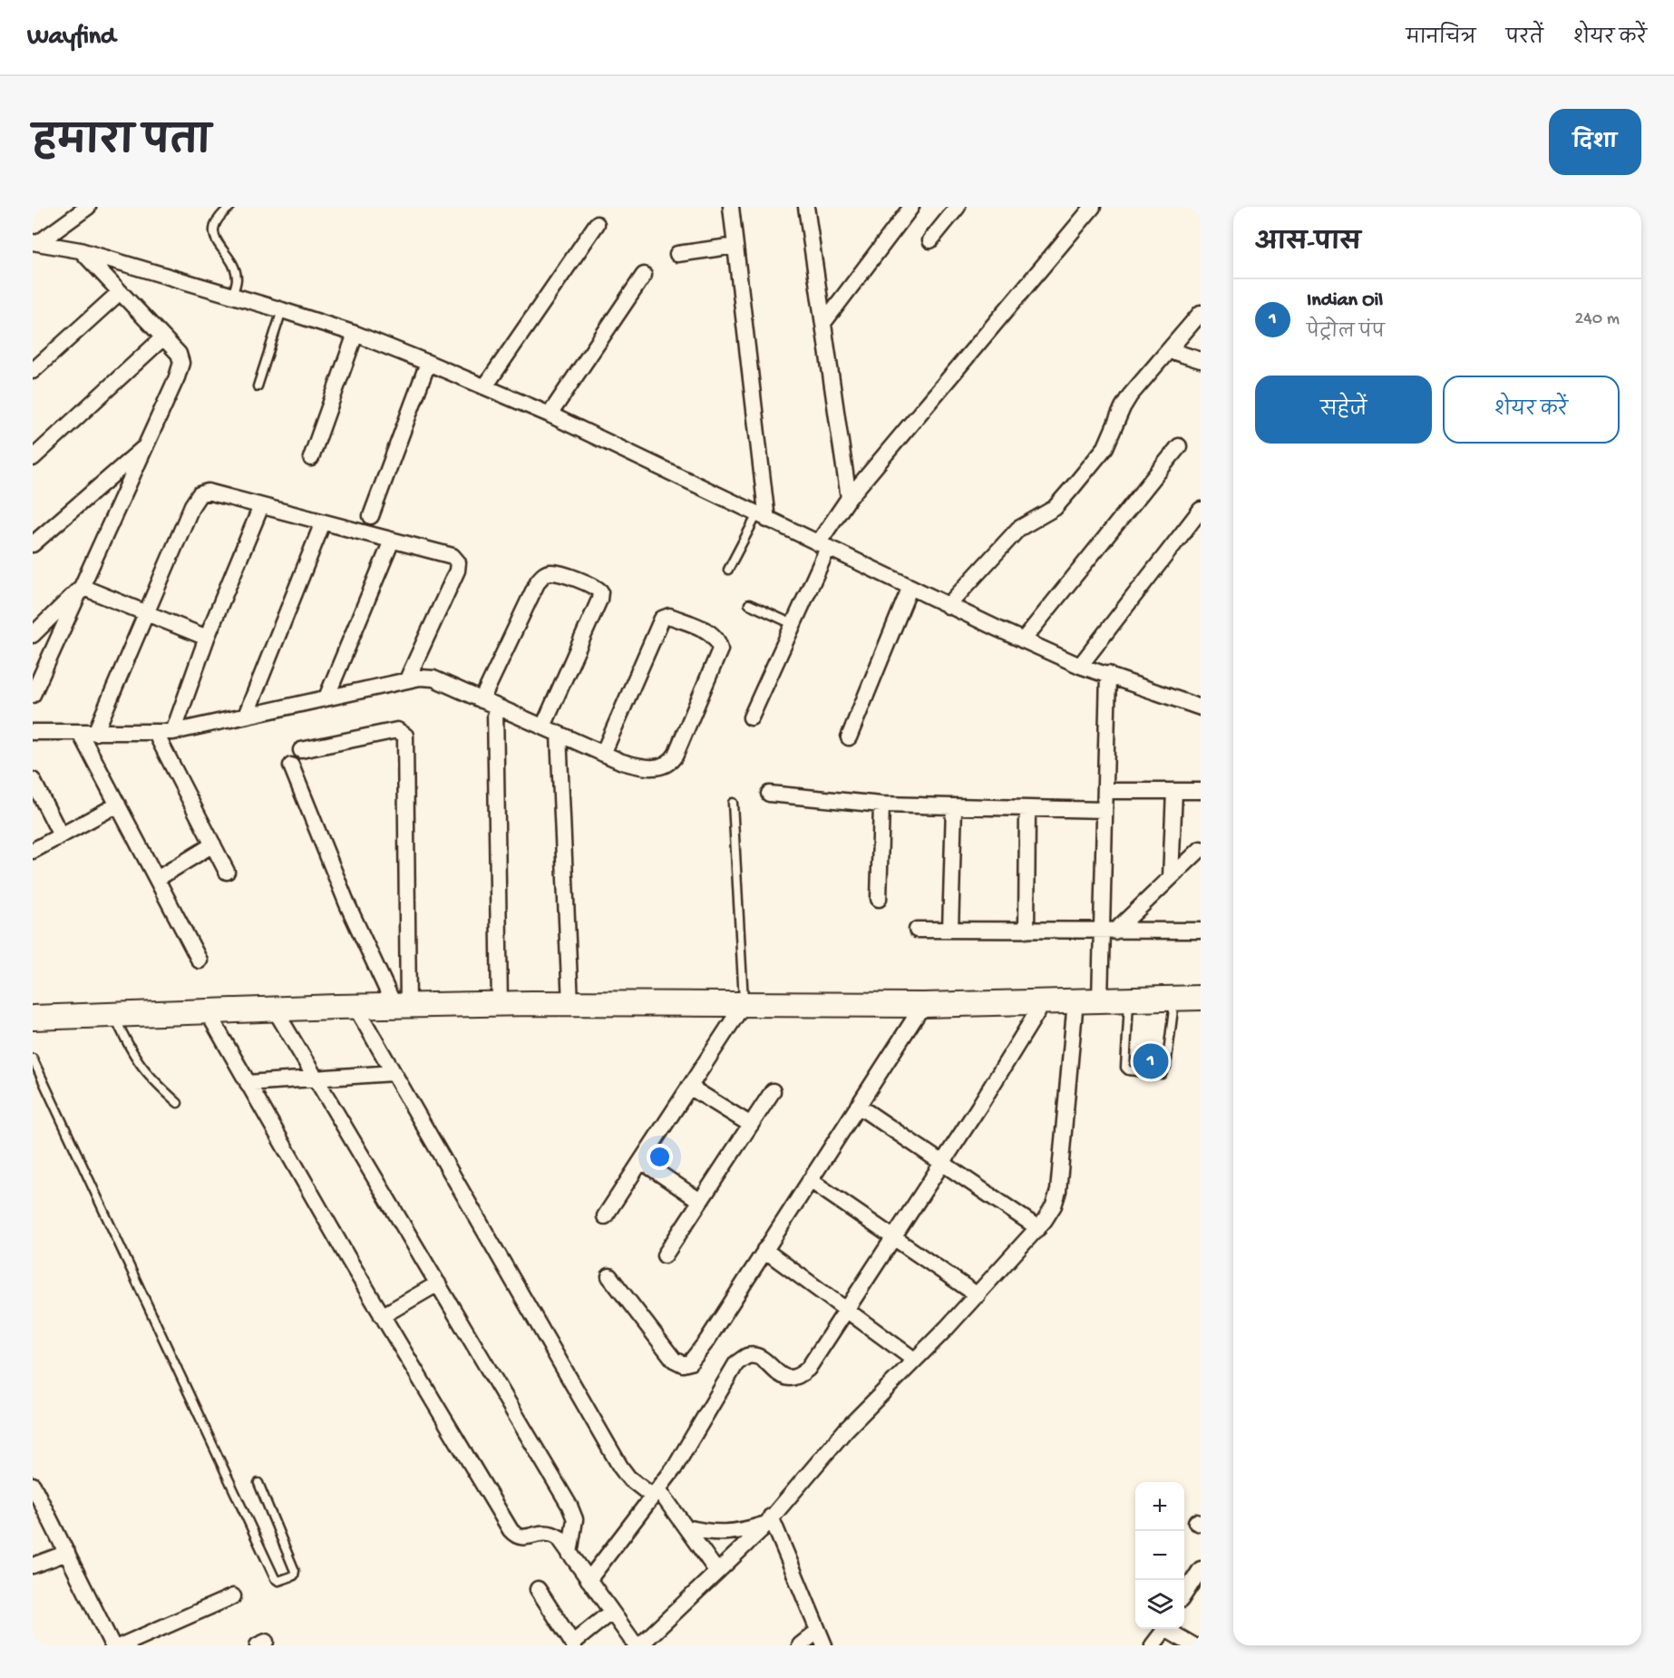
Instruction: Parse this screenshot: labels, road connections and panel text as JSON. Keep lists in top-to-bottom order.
{
  "page": {
    "header": "Wayfind",
    "nav": ["मानचित्र", "परतें", "शेयर करें"],
    "title": "हमारा पता",
    "buttons": [
      "दिशा",
      ["सहेजें", "शेयर करें"]
    ],
    "heading": "आस-पास",
    "list": [
      {
        "mark": "1",
        "name": "Indian Oil",
        "note": "पेट्रोल पंप",
        "value": "240 m"
      }
    ],
    "pins": "1",
    "map_buttons": ["+", "−"]
  }
}
